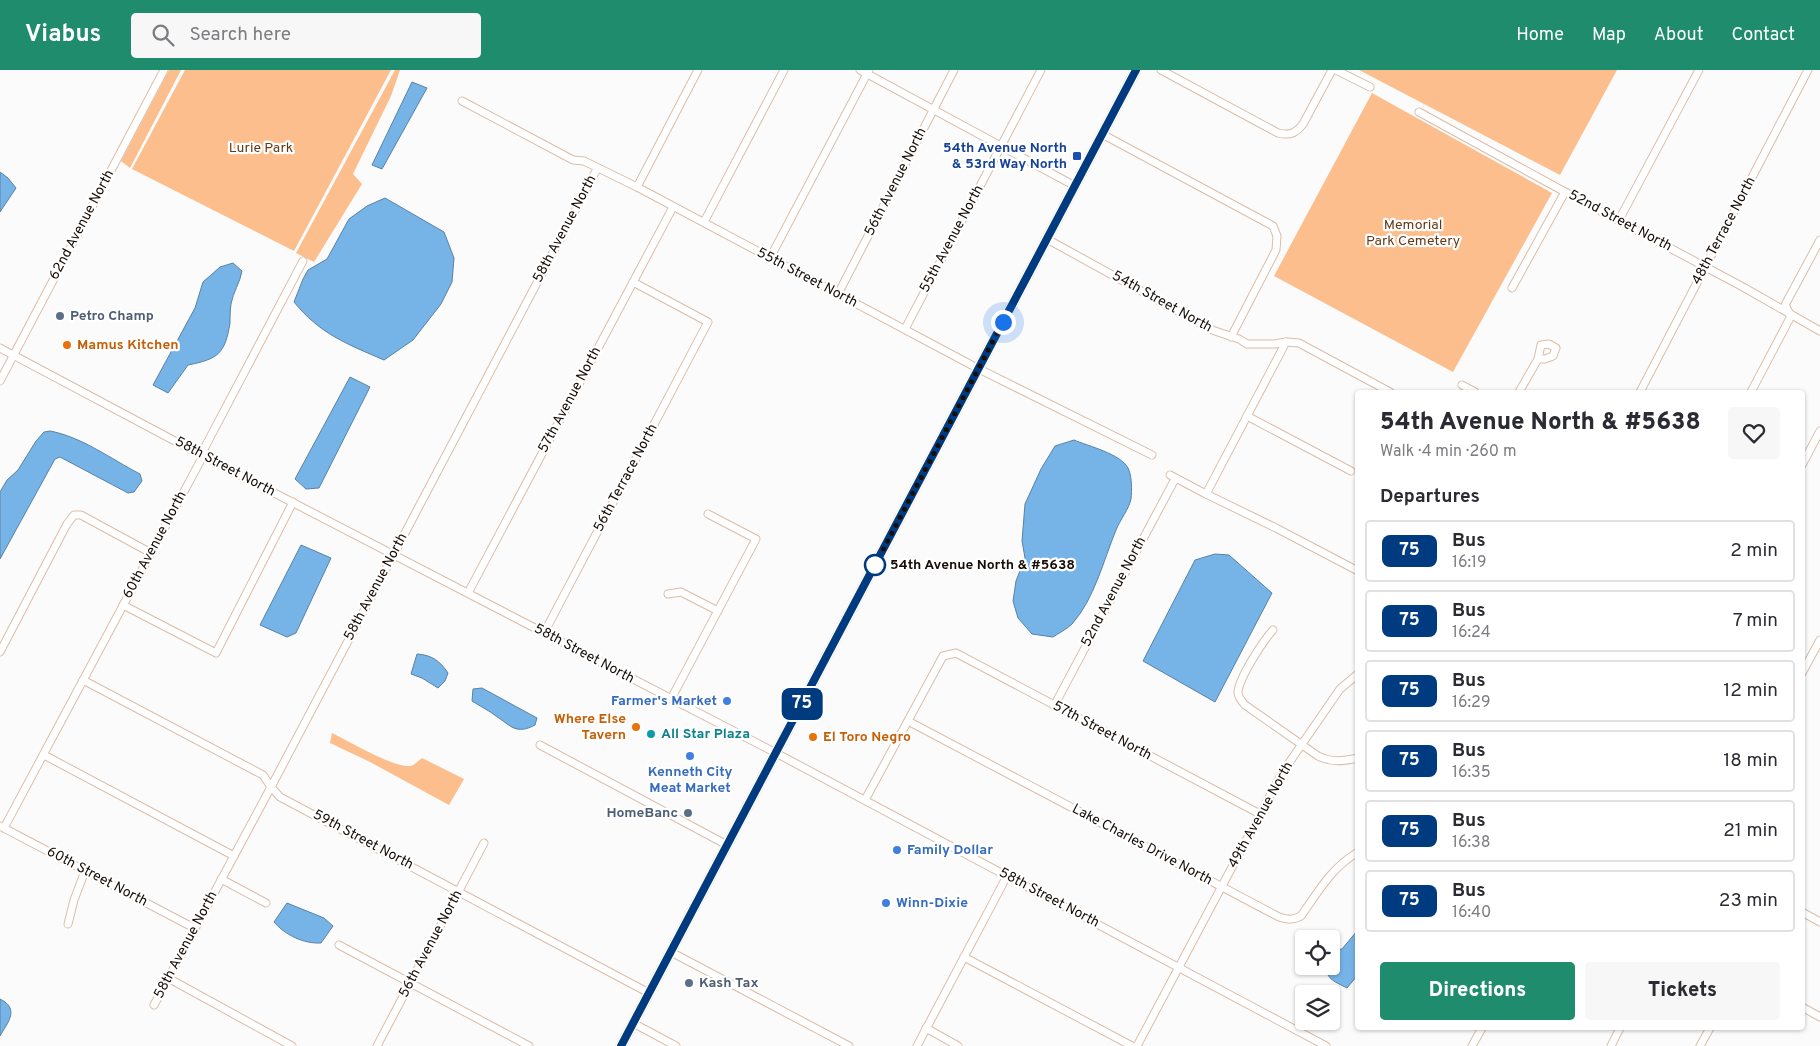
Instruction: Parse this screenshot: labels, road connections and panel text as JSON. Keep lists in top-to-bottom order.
{
  "streets": {
    "street": [
      "56th Avenue North",
      "52nd Street North",
      "62nd Avenue North",
      "58th Avenue North",
      "48th Terrace North",
      "55th Avenue North",
      "55th Street North",
      "54th Street North",
      "57th Avenue North",
      "58th Street North",
      "56th Terrace North",
      "60th Avenue North",
      "52nd Avenue North",
      "57th Street North",
      "49th Avenue North",
      "59th Street North",
      "Lake Charles Drive North",
      "60th Street North"
    ]
  },
  "crossings": [
    ["56th Avenue North", "55th Street North"],
    ["56th Avenue North", "59th Street North"],
    ["52nd Street North", "48th Terrace North"],
    ["62nd Avenue North", "58th Street North"],
    ["58th Avenue North", "55th Street North"],
    ["58th Avenue North", "58th Street North"],
    ["58th Avenue North", "59th Street North"],
    ["58th Avenue North", "60th Street North"],
    ["55th Avenue North", "55th Street North"],
    ["55th Street North", "57th Avenue North"],
    ["57th Avenue North", "58th Street North"],
    ["57th Avenue North", "56th Terrace North"],
    ["58th Street North", "56th Terrace North"],
    ["58th Street North", "60th Avenue North"],
    ["58th Street North", "49th Avenue North"],
    ["60th Avenue North", "59th Street North"],
    ["60th Avenue North", "60th Street North"],
    ["52nd Avenue North", "57th Street North"],
    ["57th Street North", "49th Avenue North"],
    ["57th Street North", "Lake Charles Drive North"],
    ["49th Avenue North", "Lake Charles Drive North"]
  ],
  "parks": ["Lurie Park", "Memorial Park Cemetery"],
  "places": {
    "transit": ["54th Avenue North & 53rd Way North"],
    "other": [
      "Petro Champ",
      "Mamus Kitchen",
      "54th Avenue North & #5638",
      "Farmer's Market",
      "Where Else Tavern",
      "All Star Plaza",
      "El Toro Negro",
      "Kenneth City Meat Market",
      "HomeBanc",
      "Family Dollar",
      "Winn-Dixie",
      "Kash Tax"
    ]
  },
  "lines": ["bus line 75"],
  "page": {
    "header": "Viabus",
    "search": "Search here",
    "nav": [
      "Home",
      "Map",
      "About",
      "Contact"
    ],
    "on_map": "75",
    "heading": [
      ["54th Avenue North & #5638", "Walk · 4 min · 260 m"],
      "Departures"
    ],
    "list": [
      {
        "mark": "75",
        "name": "Bus",
        "note": "16:19",
        "value": "2 min"
      },
      {
        "mark": "75",
        "name": "Bus",
        "note": "16:24",
        "value": "7 min"
      },
      {
        "mark": "75",
        "name": "Bus",
        "note": "16:29",
        "value": "12 min"
      },
      {
        "mark": "75",
        "name": "Bus",
        "note": "16:35",
        "value": "18 min"
      },
      {
        "mark": "75",
        "name": "Bus",
        "note": "16:38",
        "value": "21 min"
      },
      {
        "mark": "75",
        "name": "Bus",
        "note": "16:40",
        "value": "23 min"
      }
    ],
    "buttons": ["Directions", "Tickets"]
  }
}
